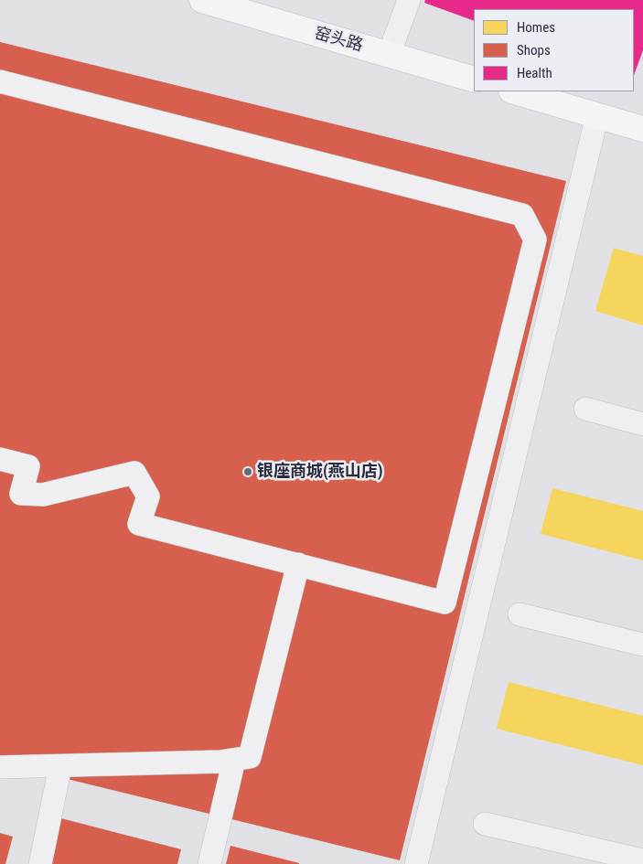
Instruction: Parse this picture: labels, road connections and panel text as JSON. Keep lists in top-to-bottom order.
{
  "streets": {
    "main road": ["窑头路"]
  },
  "places": ["银座商城(燕山店)"],
  "legend": ["Homes", "Shops", "Health"]
}
